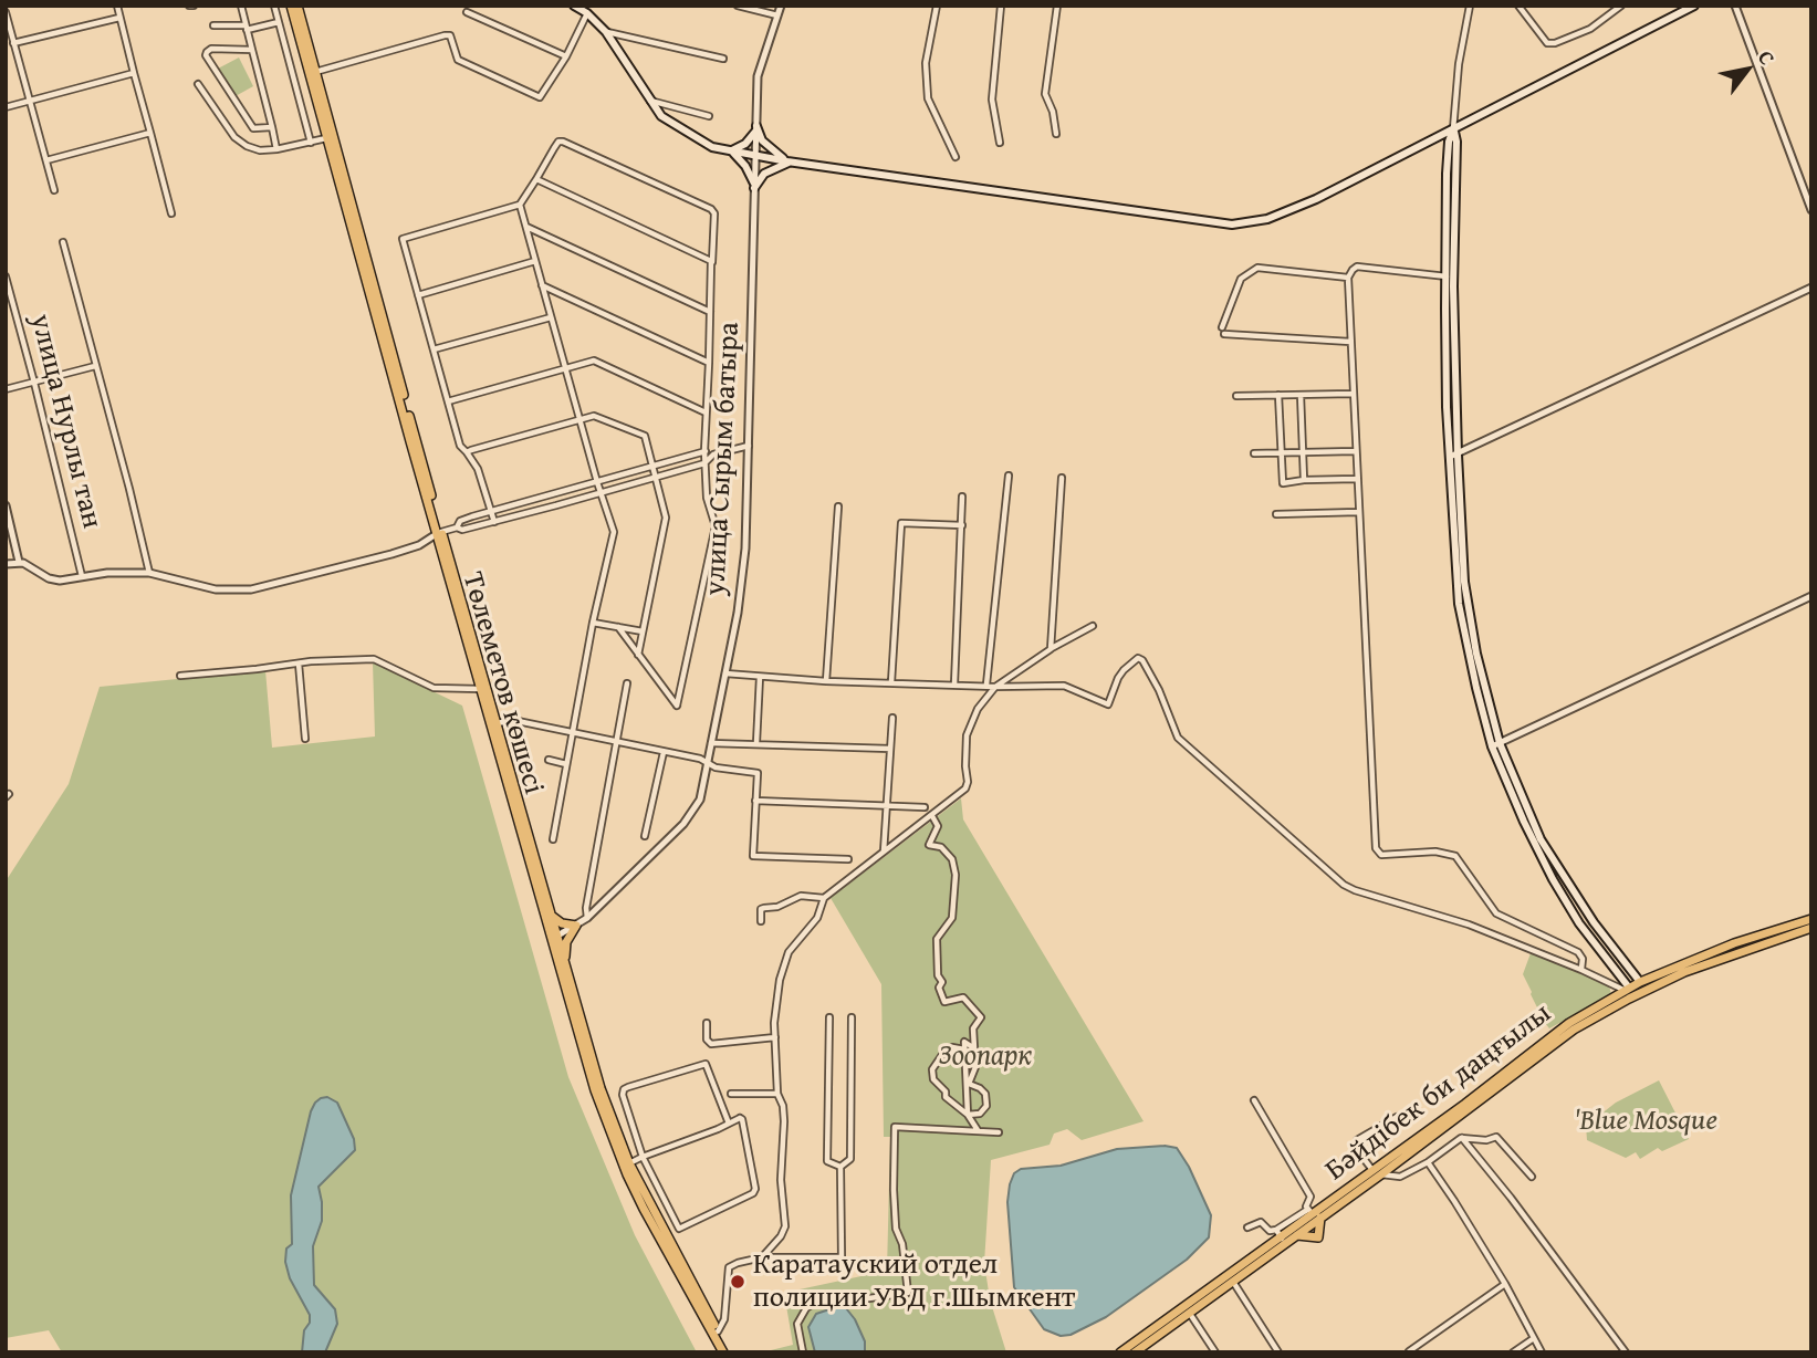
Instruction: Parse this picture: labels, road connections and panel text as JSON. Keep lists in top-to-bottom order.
{
  "streets": {
    "main road": ["Төлеметов көшесі", "Бәйдібек би даңғылы"],
    "street": ["улица Нурлы тан", "улица Сырым батыра"]
  },
  "crossings": [
    ["улица Сырым батыра", "Төлеметов көшесі"]
  ],
  "parks": ["Зоопарк", "'Blue Mosque"],
  "places": ["Каратауский отдел полиции УВД г.Шымкент"],
  "north": "top right"
}
